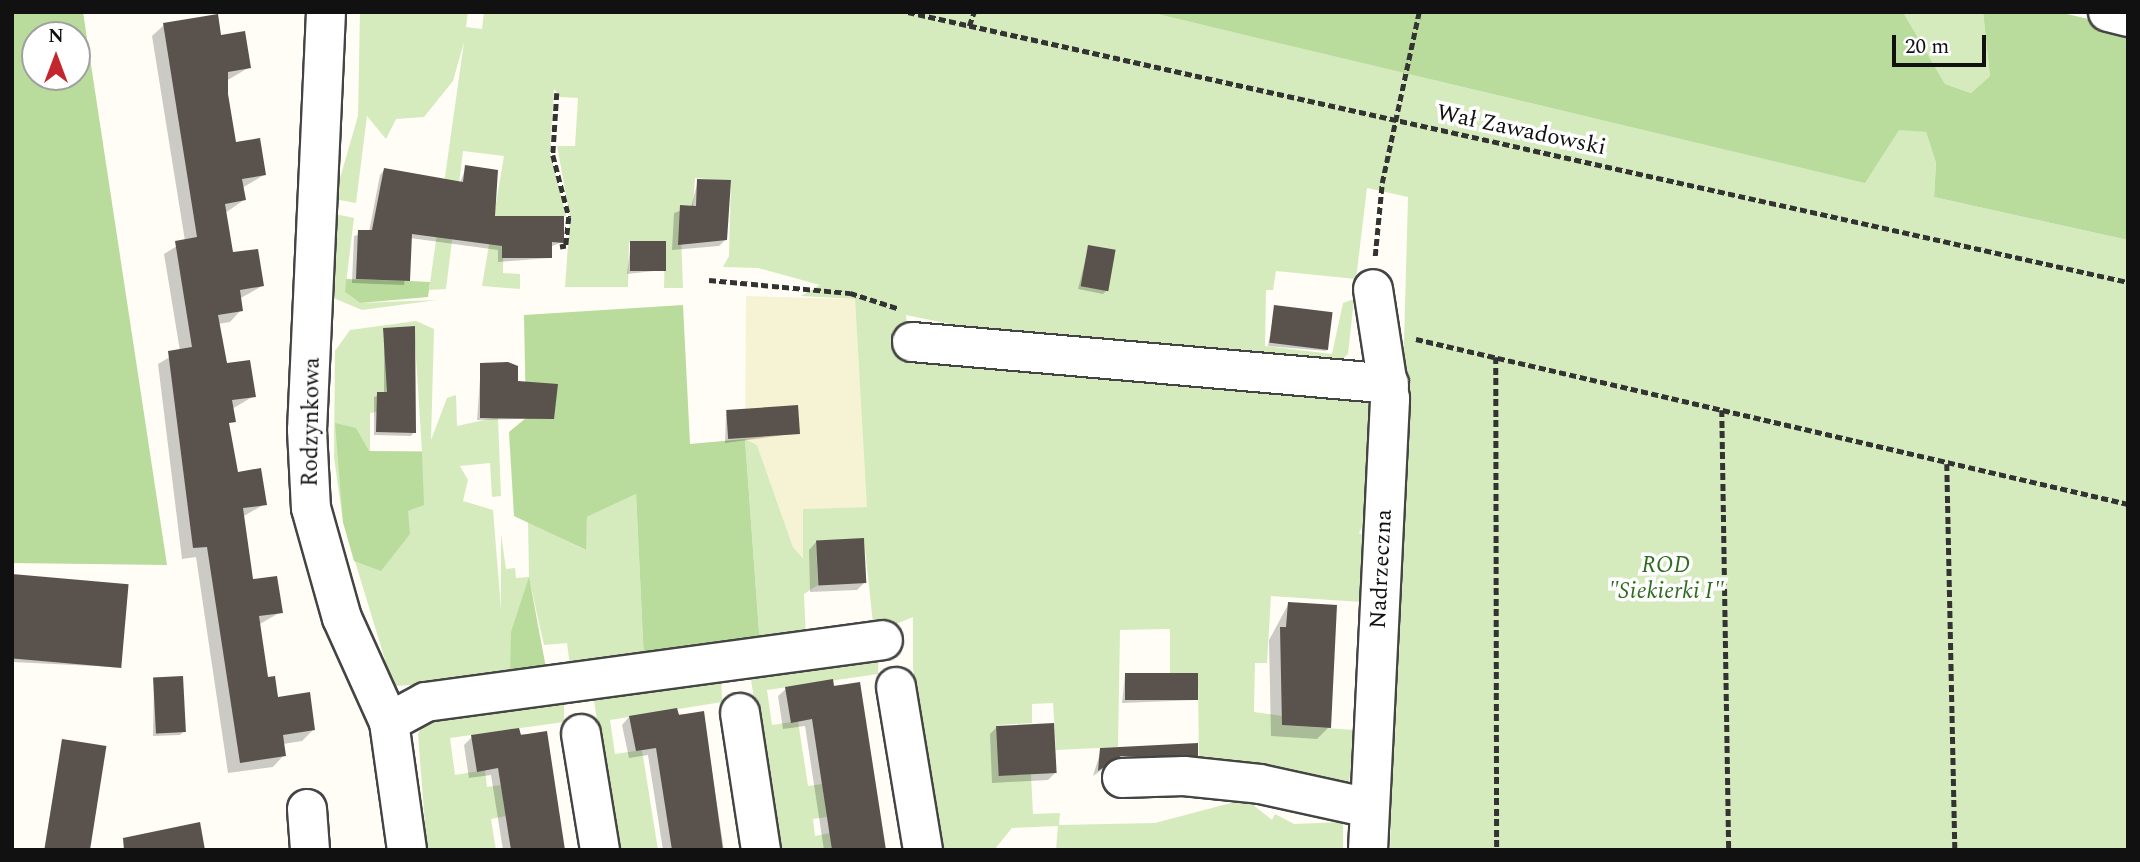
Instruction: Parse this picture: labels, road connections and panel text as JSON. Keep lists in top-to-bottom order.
{
  "streets": {
    "street": ["Rodzynkowa", "Nadrzeczna"],
    "path": ["Wał Zawadowski"]
  },
  "parks": ["ROD \"Siekierki I\""],
  "scale_bar": "20 m",
  "north": "top"
}
